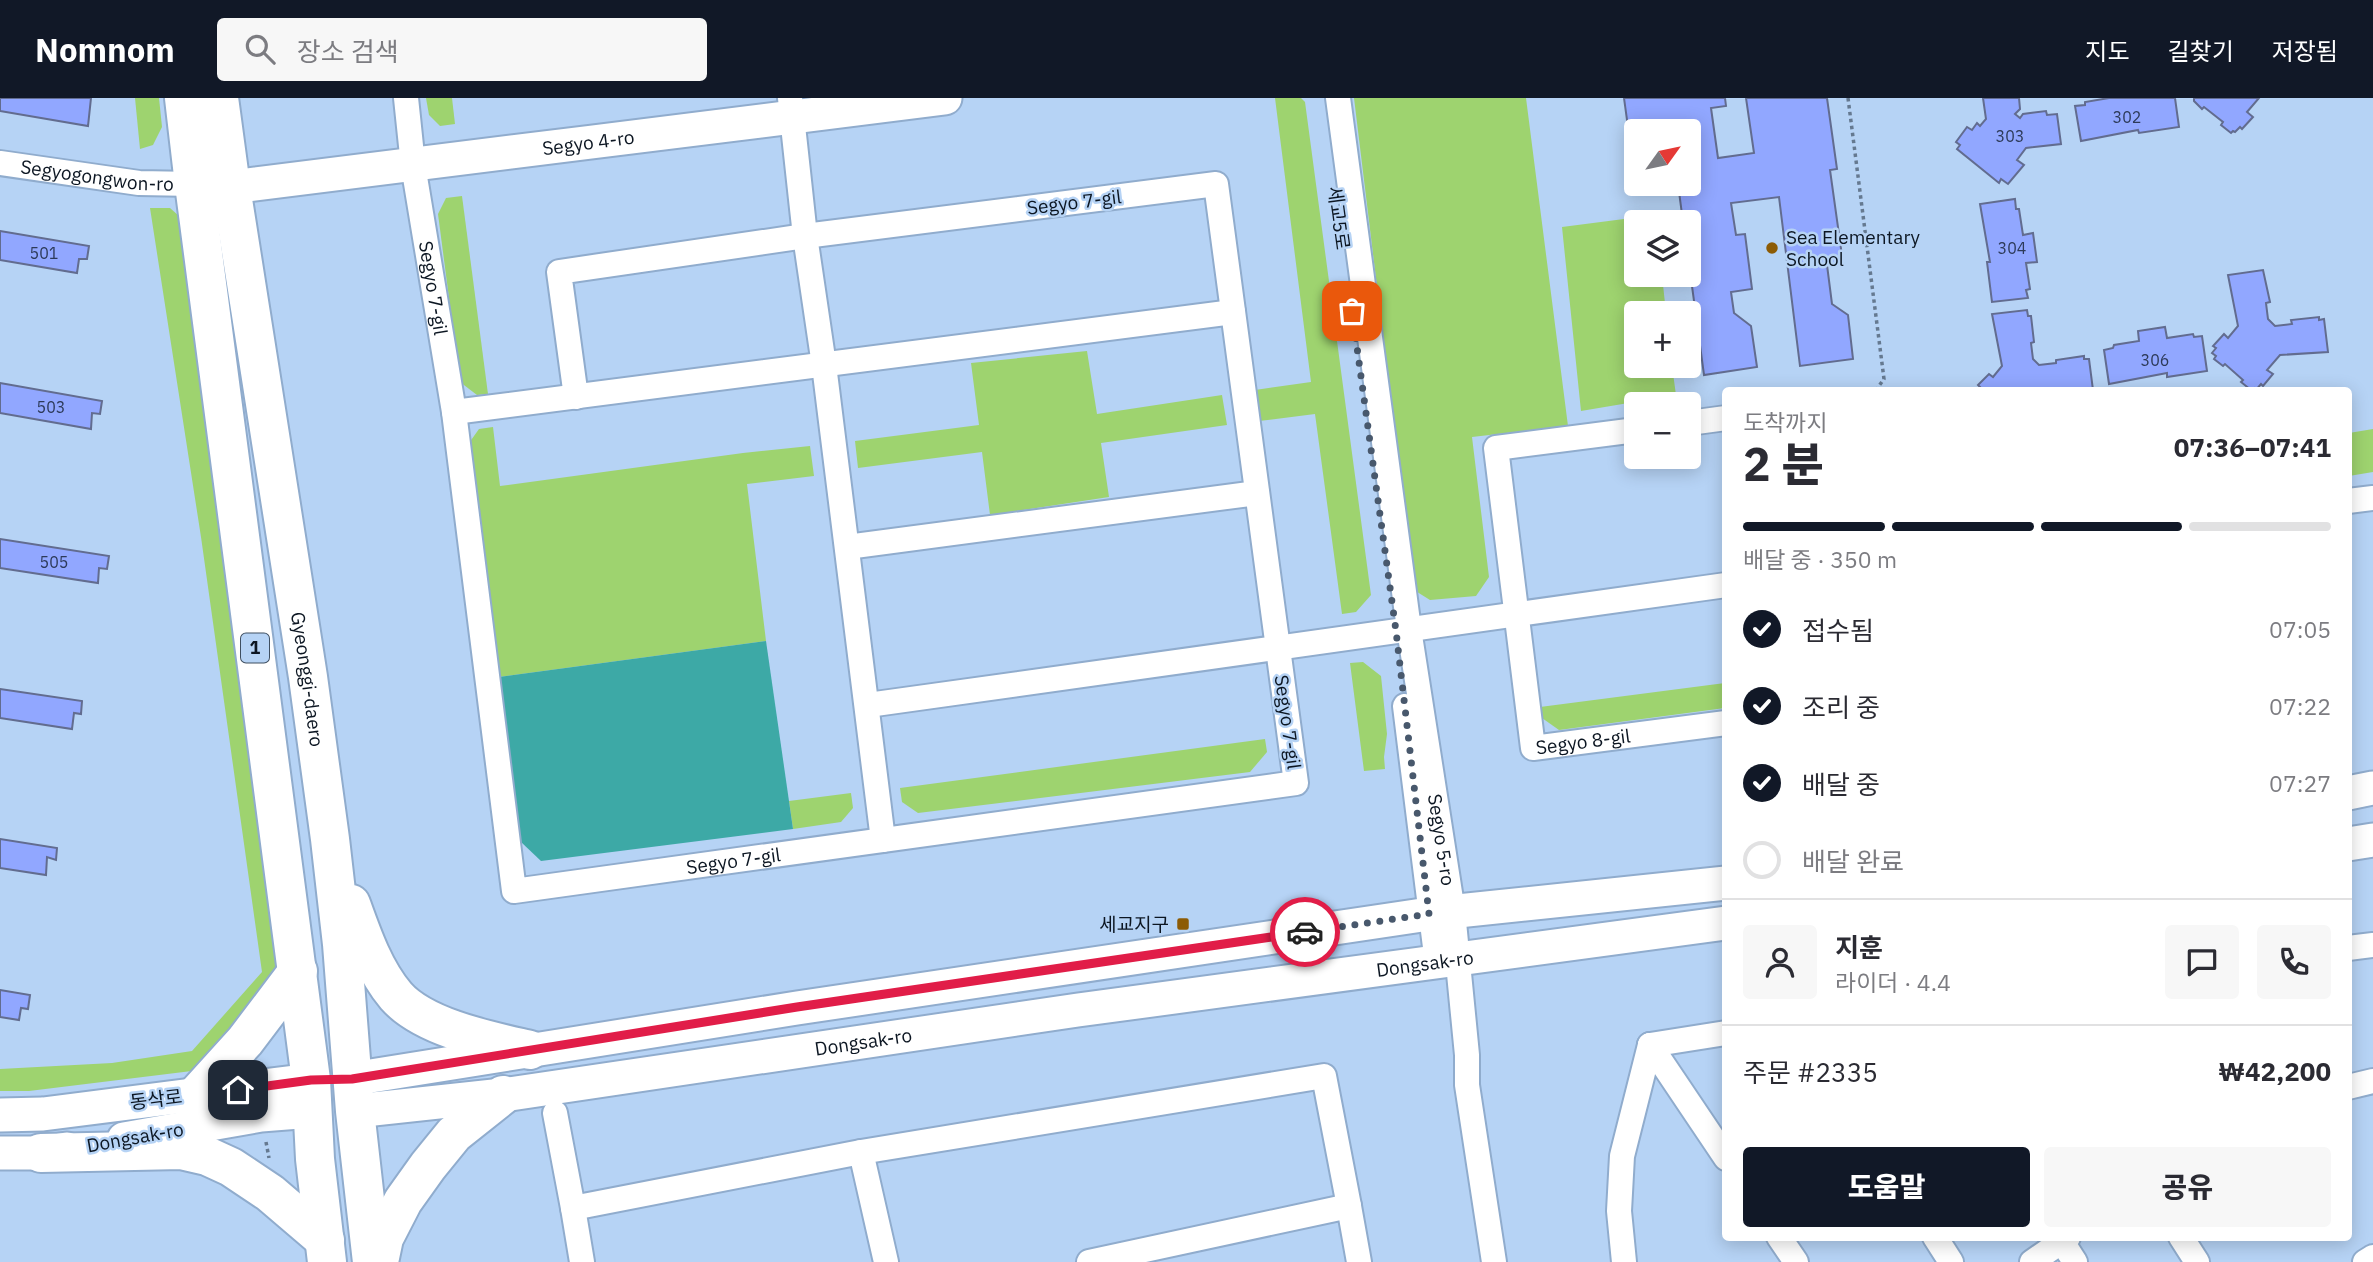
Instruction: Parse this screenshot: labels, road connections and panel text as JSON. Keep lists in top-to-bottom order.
{
  "streets": {
    "main road": [
      "Segyo 4-ro",
      "1",
      "Gyeonggi-daero",
      "Dongsak-ro",
      "동삭로"
    ],
    "street": [
      "Segyogongwon-ro",
      "Segyo 7-gil",
      "세교5로",
      "Segyo 8-gil",
      "Segyo 5-ro"
    ]
  },
  "crossings": [
    ["Segyo 4-ro", "Segyogongwon-ro"],
    ["Segyo 4-ro", "Segyo 7-gil"],
    ["Segyo 4-ro", "1"],
    ["Segyo 4-ro", "Gyeonggi-daero"],
    ["Segyogongwon-ro", "1"],
    ["Segyo 7-gil", "세교5로"],
    ["Segyo 7-gil", "Segyo 5-ro"],
    ["세교5로", "Segyo 5-ro"],
    ["1", "Dongsak-ro"],
    ["1", "동삭로"],
    ["Gyeonggi-daero", "Dongsak-ro"],
    ["Dongsak-ro", "동삭로"]
  ],
  "places": {
    "other": ["Sea Elementary School"],
    "transit": ["세교지구"]
  },
  "house_numbers": [
    "302",
    "303",
    "304",
    "501",
    "306",
    "503",
    "505"
  ],
  "north": "top right",
  "page": {
    "header": "Nomnom",
    "search": "장소 검색",
    "nav": ["지도", "길찾기", "저장됨"],
    "map_buttons": ["+", "−"],
    "heading": ["2 분", "도착까지", "07:36–07:41"],
    "panel": [
      "지훈",
      "라이더 · 4.4",
      "주문 #2335",
      "₩42,200"
    ],
    "bar": "배달 중 · 350 m",
    "list": [
      ["접수됨", "07:05"],
      ["조리 중", "07:22"],
      ["배달 중", "07:27"],
      "배달 완료"
    ],
    "buttons": ["도움말", "공유"]
  }
}
